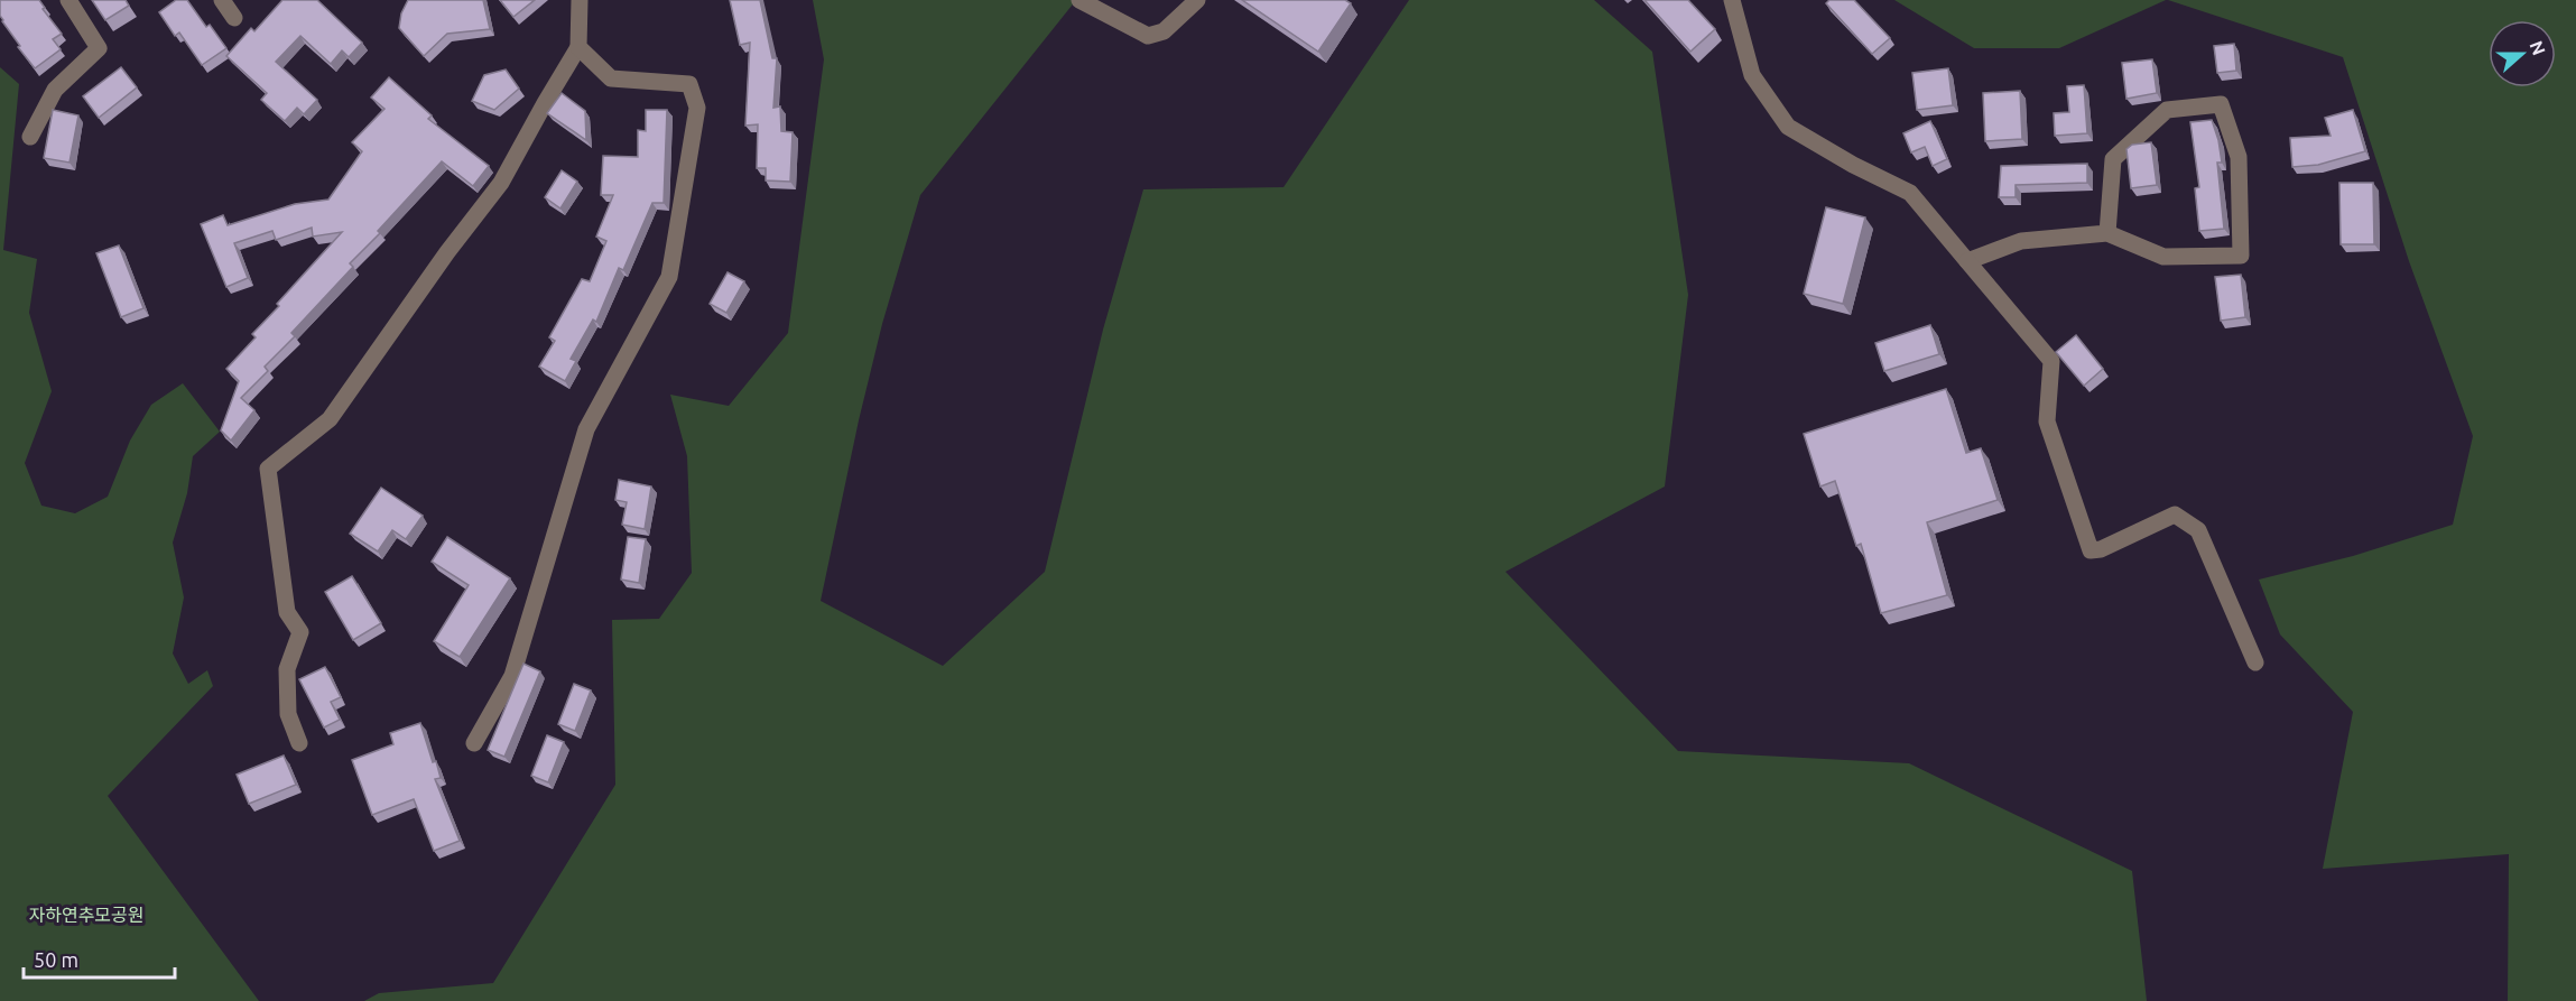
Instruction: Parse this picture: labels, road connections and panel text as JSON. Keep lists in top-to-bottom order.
{
  "parks": ["자하연추모공원"],
  "scale_bar": "50 m",
  "north": "right"
}
